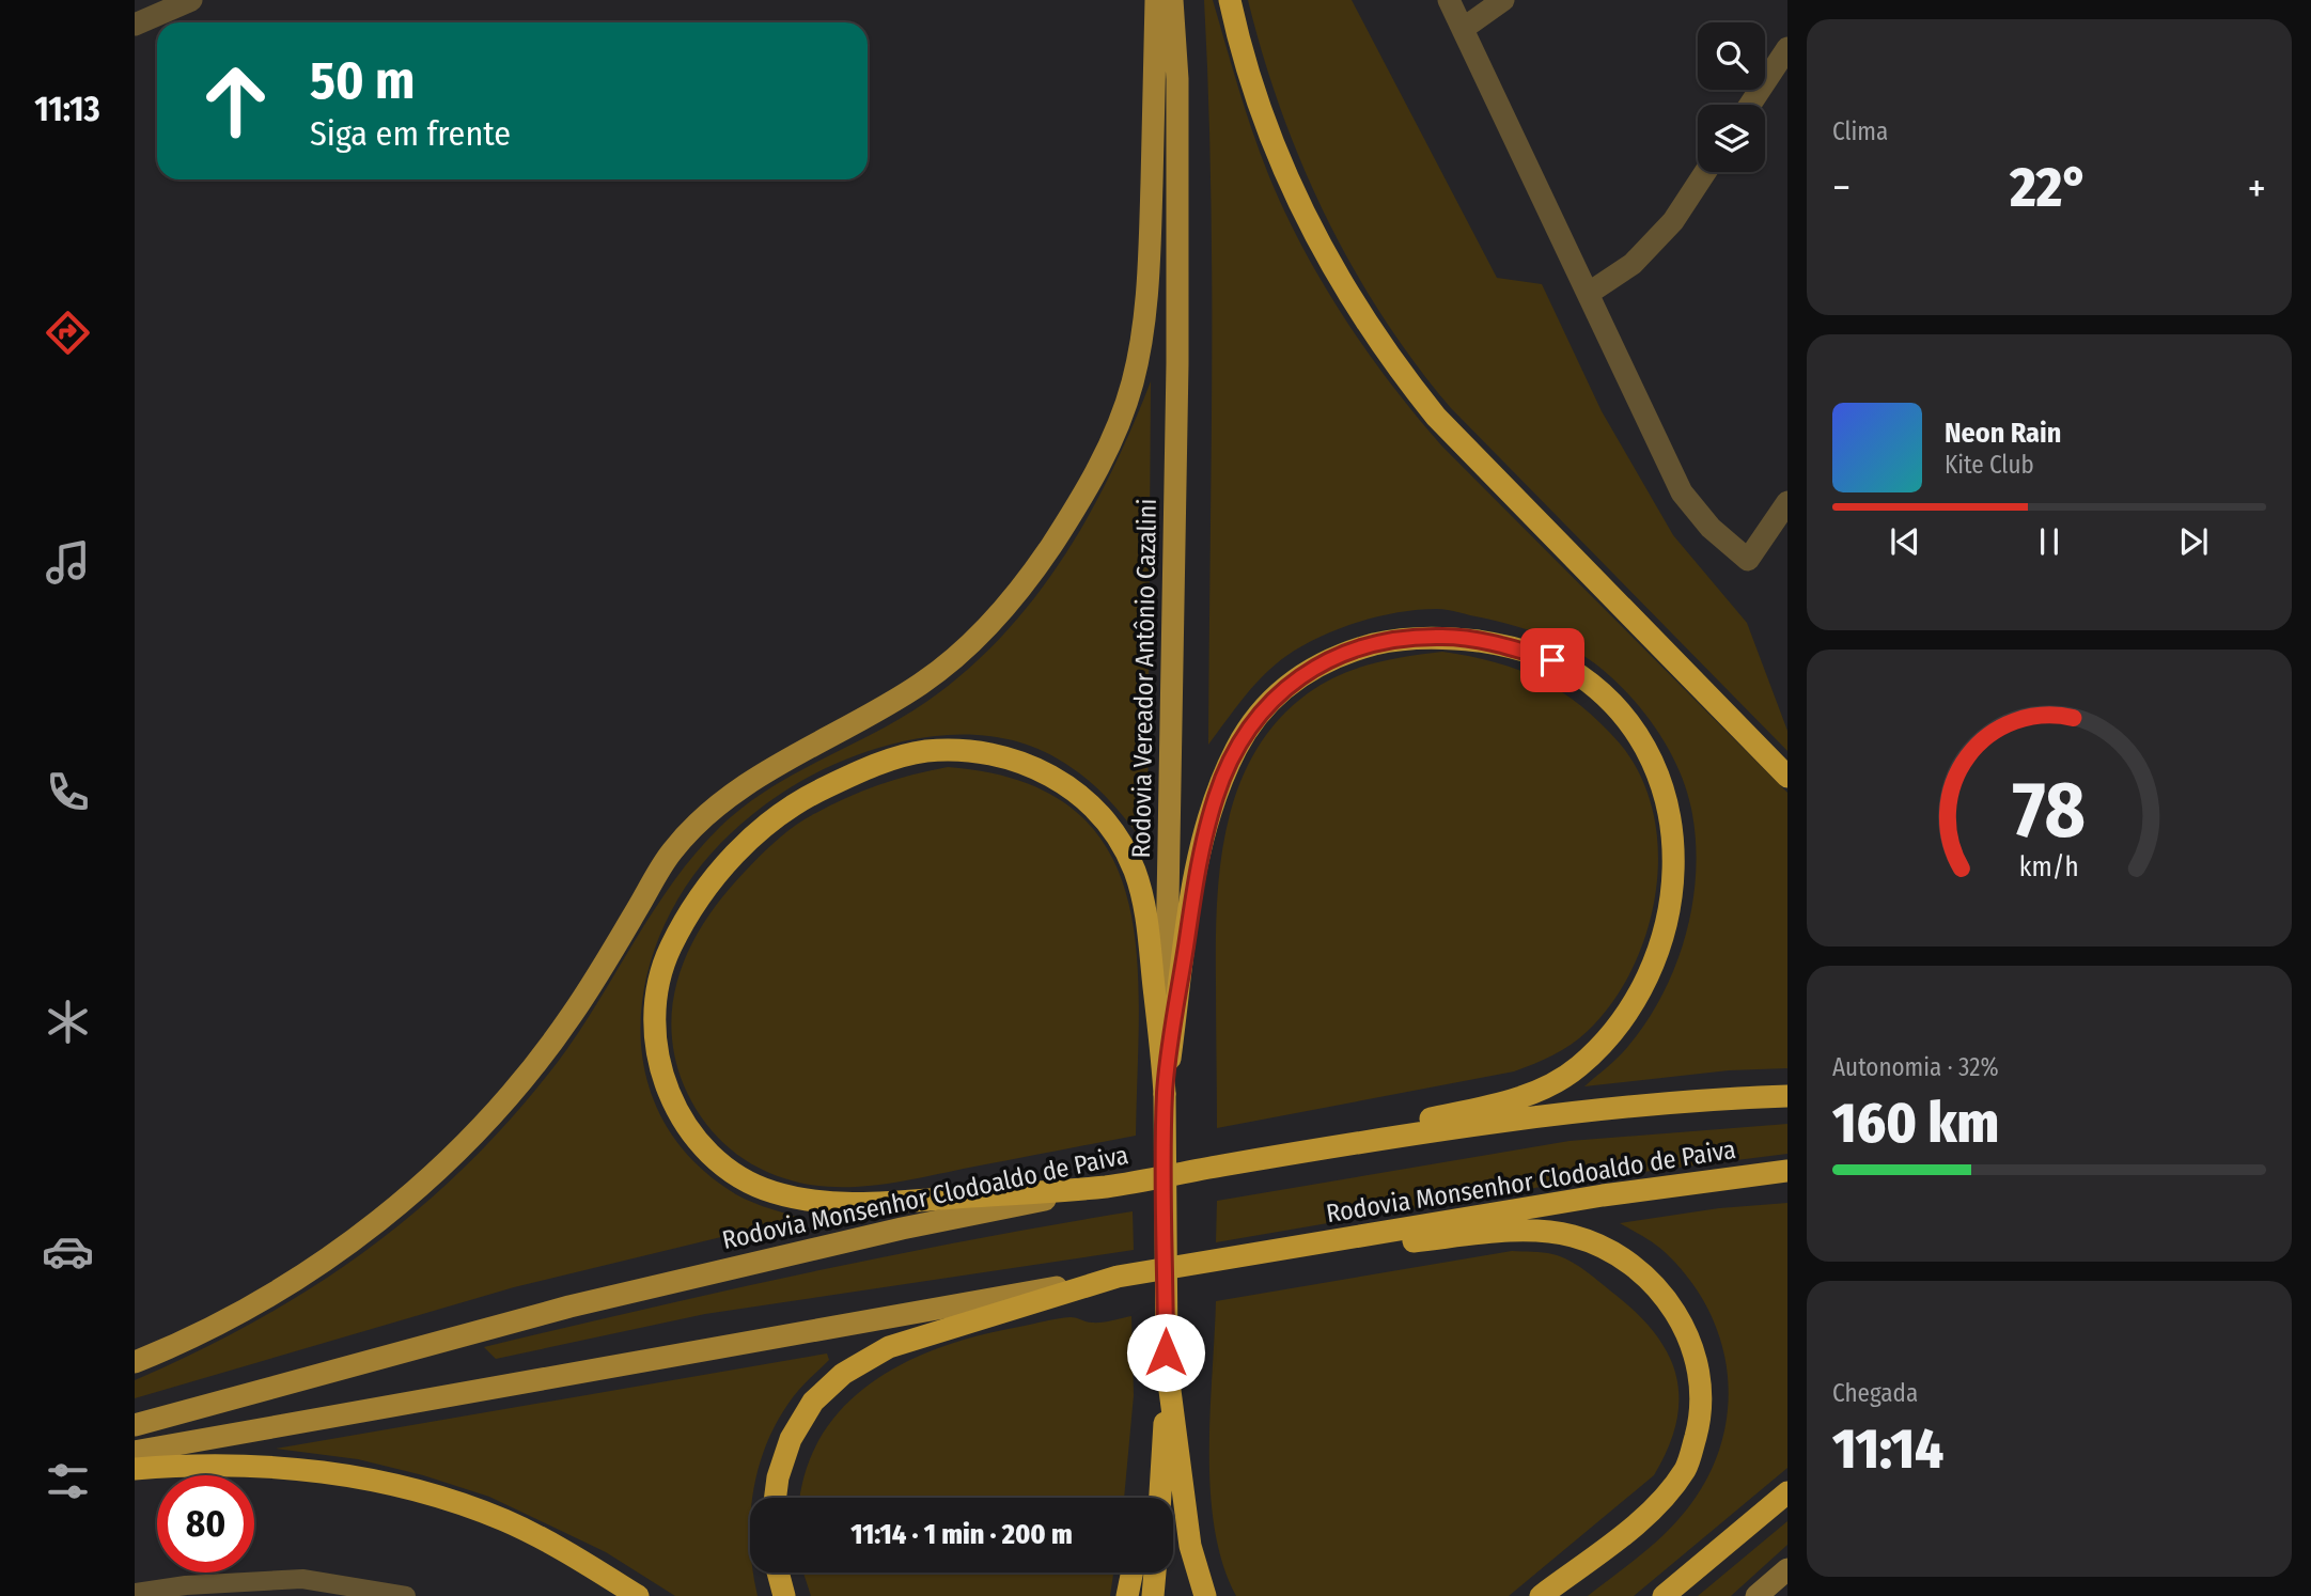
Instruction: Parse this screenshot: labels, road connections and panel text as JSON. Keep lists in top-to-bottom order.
{
  "streets": {
    "highway": ["Rodovia Vereador Antônio Cazalini", "Rodovia Monsenhor Clodoaldo de Paiva"]
  },
  "page": {
    "tabs": "11:13",
    "tile": [
      "Clima",
      ["Autonomia · 32%", "160 km"],
      ["Chegada", "11:14"]
    ],
    "turn": ["50 m", "Siga em frente"],
    "heat": ["−", "22°", "+"],
    "song": ["Neon Rain", "Kite Club"],
    "limit": "80",
    "trip": "11:14 · 1 min · 200 m",
    "gauge": ["78", "km/h"]
  }
}
